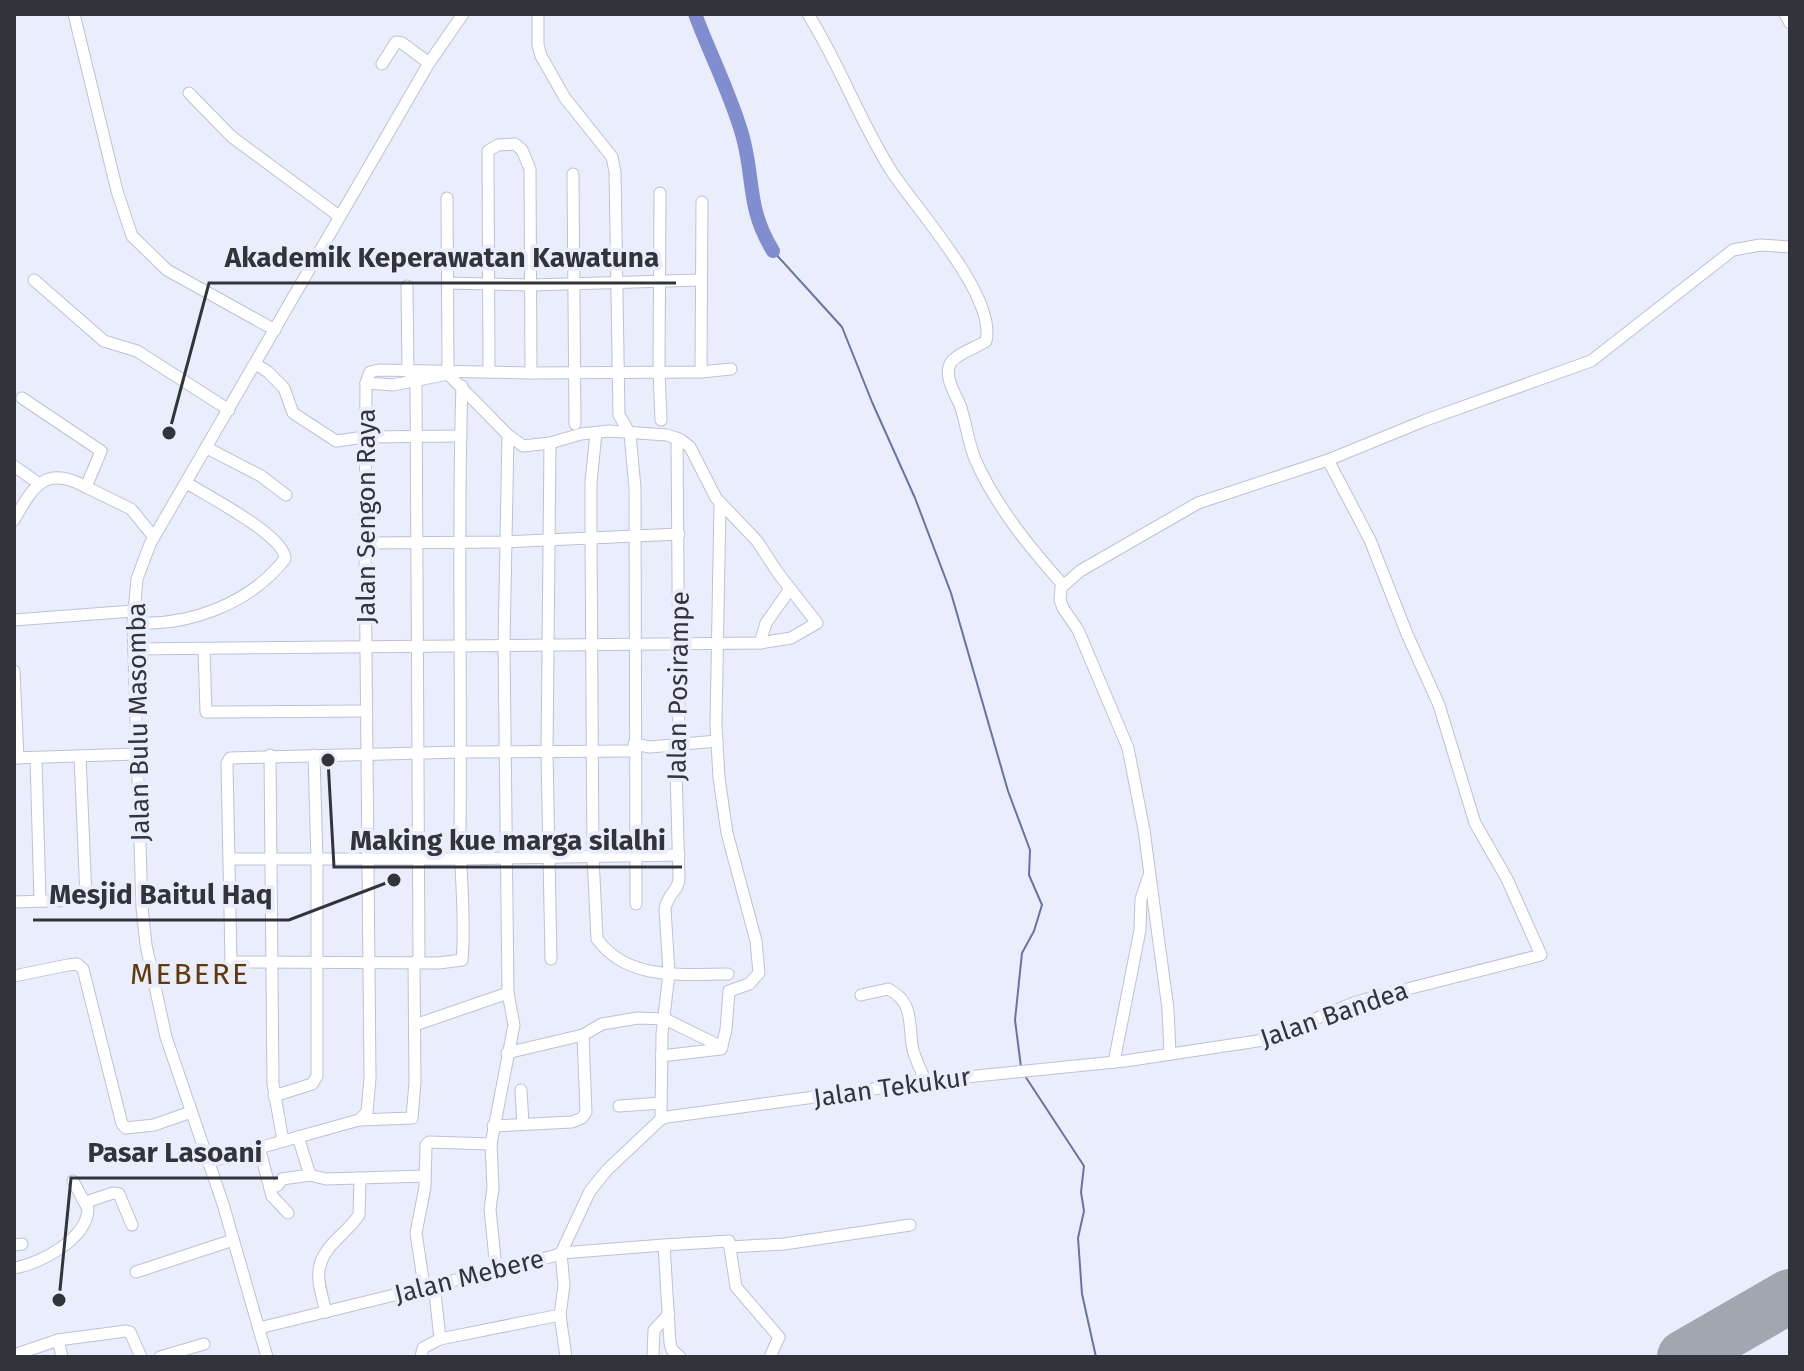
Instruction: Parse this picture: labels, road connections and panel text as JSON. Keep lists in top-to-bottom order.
{
  "streets": {
    "street": [
      "Jalan Sengon Raya",
      "Jalan Posirampe",
      "Jalan Bulu Masomba",
      "Jalan Bandea",
      "Jalan Tekukur",
      "Jalan Mebere"
    ]
  },
  "crossings": [
    ["Jalan Sengon Raya", "Jalan Bulu Masomba"],
    ["Jalan Posirampe", "Jalan Tekukur"],
    ["Jalan Posirampe", "Jalan Mebere"],
    ["Jalan Bulu Masomba", "Jalan Mebere"],
    ["Jalan Bandea", "Jalan Tekukur"],
    ["Jalan Tekukur", "Jalan Mebere"]
  ],
  "districts": ["MEBERE"],
  "places": [
    "Akademik Keperawatan Kawatuna",
    "Making kue marga silalhi",
    "Mesjid Baitul Haq",
    "Pasar Lasoani"
  ]
}
